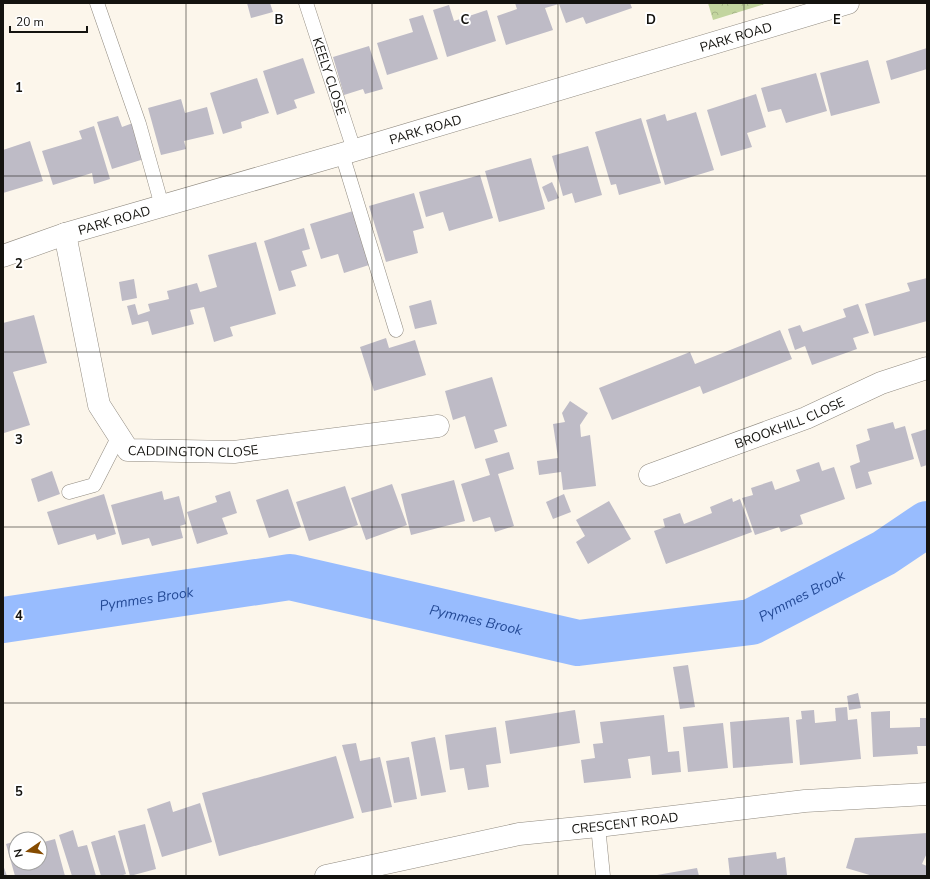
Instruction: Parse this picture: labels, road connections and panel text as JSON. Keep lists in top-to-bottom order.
{
  "streets": {
    "street": [
      "PARK ROAD",
      "BROOKHILL CLOSE",
      "CADDINGTON CLOSE",
      "CRESCENT ROAD"
    ],
    "lane": ["KEELY CLOSE"]
  },
  "crossings": [
    ["PARK ROAD", "KEELY CLOSE"],
    ["PARK ROAD", "CADDINGTON CLOSE"]
  ],
  "water": ["Pymmes Brook"],
  "scale_bar": "20 m",
  "north": "left",
  "grid": {
    "columns": [
      "B",
      "C",
      "D",
      "E"
    ],
    "rows": [
      "1",
      "2",
      "3",
      "4",
      "5"
    ]
  }
}
